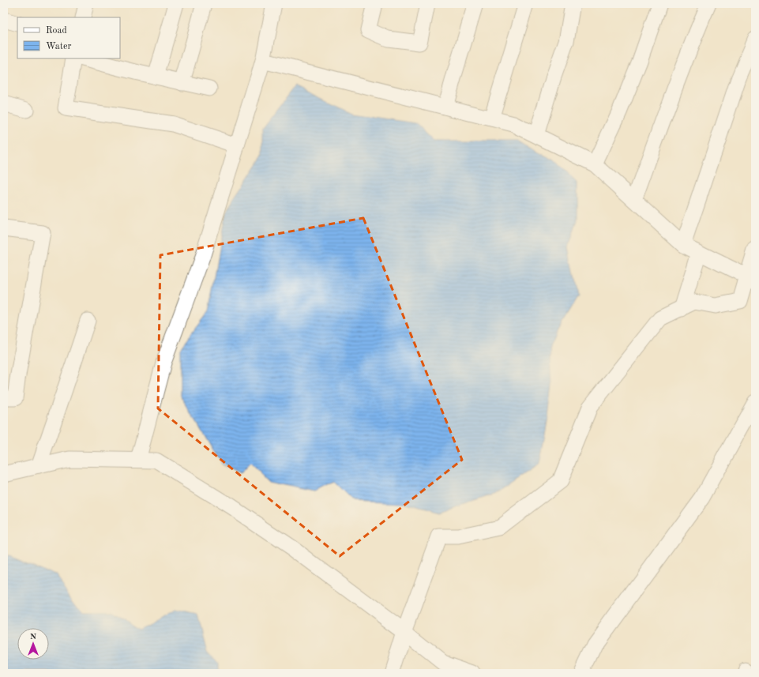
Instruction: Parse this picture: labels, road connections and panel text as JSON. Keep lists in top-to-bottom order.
{
  "legend": ["Road", "Water"],
  "north": "top"
}
